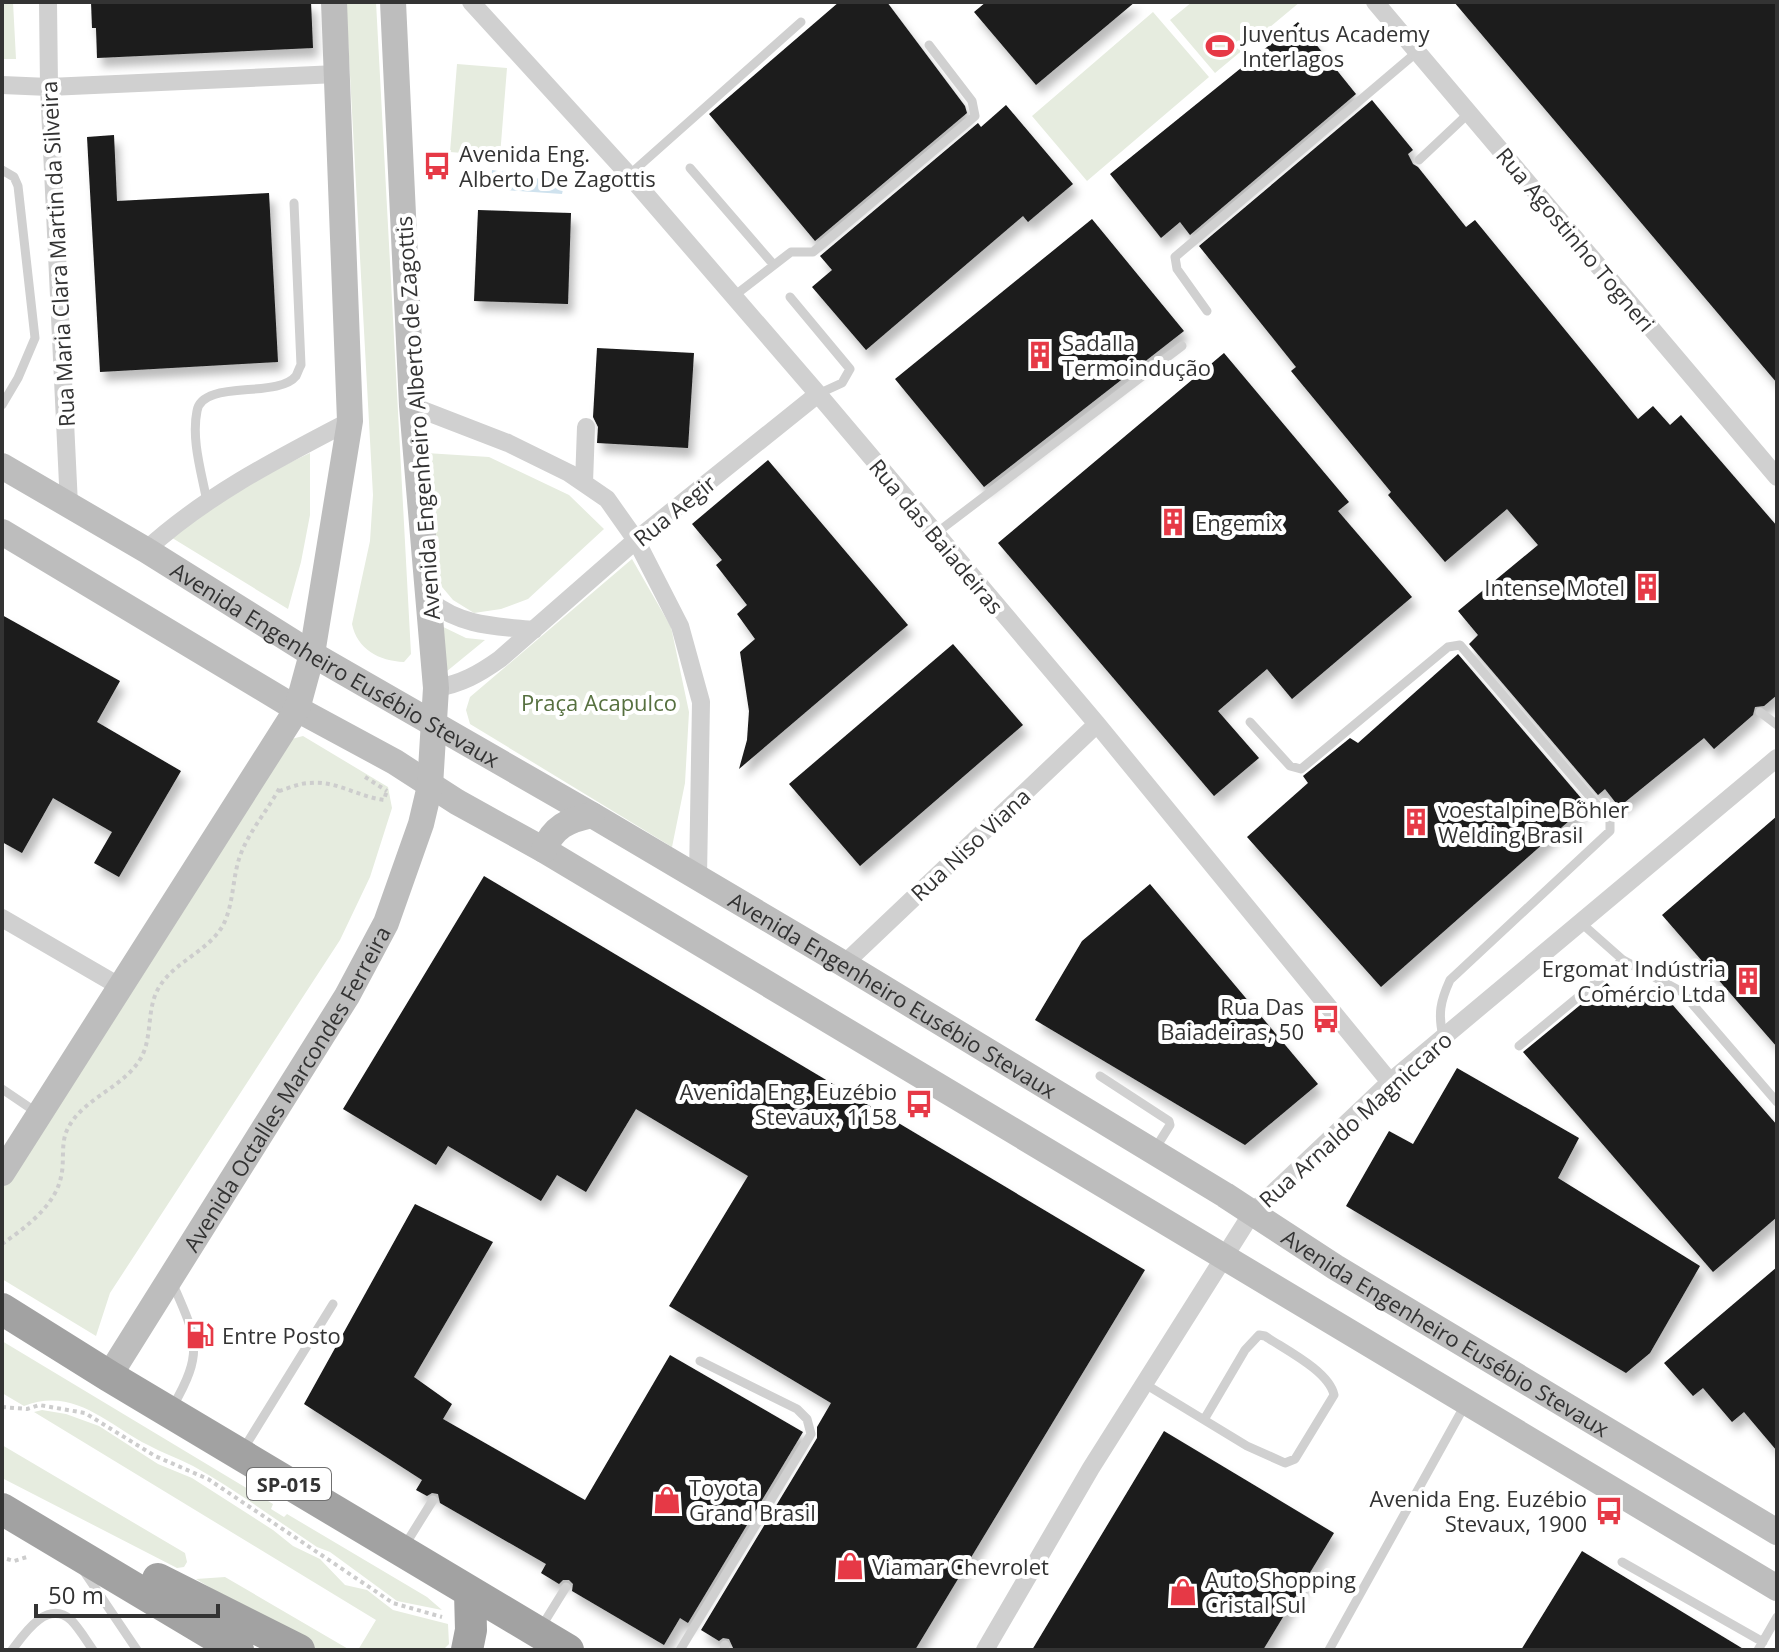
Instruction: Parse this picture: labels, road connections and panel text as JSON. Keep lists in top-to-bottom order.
{
  "streets": {
    "highway": ["SP-015"],
    "main road": ["Avenida Engenheiro Alberto de Zagottis", "Avenida Engenheiro Eusébio Stevaux", "Avenida Octalles Marcondes Ferreira"],
    "street": [
      "Rua Agostinho Togneri",
      "Rua Maria Clara Martin da Silveira",
      "Rua Aegir",
      "Rua das Baiadeiras",
      "Rua Niso Viana",
      "Rua Arnaldo Magniccaro"
    ]
  },
  "crossings": [
    ["Rua Maria Clara Martin da Silveira", "Avenida Engenheiro Eusébio Stevaux"],
    ["Avenida Engenheiro Alberto de Zagottis", "Rua Aegir"],
    ["Avenida Engenheiro Alberto de Zagottis", "Avenida Engenheiro Eusébio Stevaux"],
    ["Avenida Engenheiro Alberto de Zagottis", "Avenida Octalles Marcondes Ferreira"],
    ["Rua Aegir", "Rua das Baiadeiras"],
    ["Rua das Baiadeiras", "Rua Niso Viana"],
    ["Rua das Baiadeiras", "Rua Arnaldo Magniccaro"],
    ["Avenida Engenheiro Eusébio Stevaux", "Rua Niso Viana"],
    ["Avenida Engenheiro Eusébio Stevaux", "Rua Arnaldo Magniccaro"],
    ["Avenida Octalles Marcondes Ferreira", "SP-015"]
  ],
  "parks": ["Praça Acapulco"],
  "places": {
    "sports": ["Juventus Academy Interlagos"],
    "bus stop": [
      "Avenida Eng. Alberto De Zagottis",
      "Rua Das Baiadeiras, 50",
      "Avenida Eng. Euzébio Stevaux, 1158",
      "Avenida Eng. Euzébio Stevaux, 1900"
    ],
    "building": [
      "Sadalla Termoindução",
      "Engemix",
      "Intense Motel",
      "voestalpine Böhler Welding Brasil",
      "Ergomat Indústria Comércio Ltda"
    ],
    "fuel station": ["Entre Posto"],
    "shop": ["Toyota Grand Brasil", "Viamar Chevrolet", "Auto Shopping Cristal Sul"]
  },
  "scale_bar": "50 m"
}
